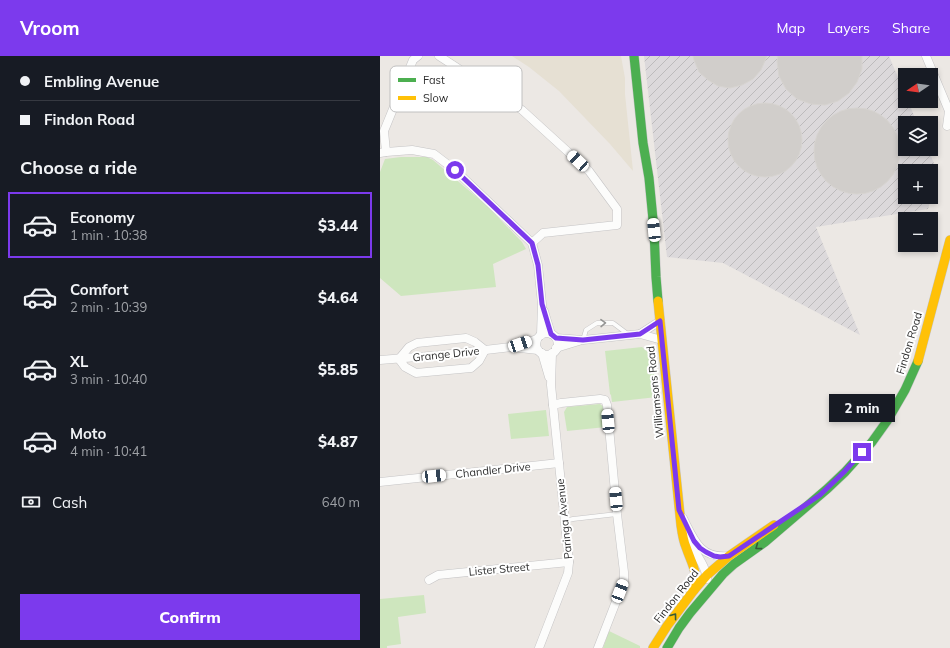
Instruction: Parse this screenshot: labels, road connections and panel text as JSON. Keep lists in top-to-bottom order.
{
  "streets": {
    "street": [
      "Findon Road",
      "Grange Drive",
      "Williamsons Road",
      "Chandler Drive",
      "Paringa Avenue",
      "Lister Street"
    ]
  },
  "crossings": [
    ["Findon Road", "Williamsons Road"],
    ["Grange Drive", "Paringa Avenue"],
    ["Chandler Drive", "Paringa Avenue"],
    ["Paringa Avenue", "Lister Street"]
  ],
  "legend": ["Fast", "Slow"],
  "north": "left",
  "page": {
    "header": "Vroom",
    "nav": ["Map", "Layers", "Share"],
    "banner": ["Embling Avenue", "Findon Road"],
    "map_buttons": ["+", "−"],
    "heading": "Choose a ride",
    "list": [
      {
        "name": "Economy",
        "note": "1 min · 10:38",
        "value": "$3.44"
      },
      {
        "name": "Comfort",
        "note": "2 min · 10:39",
        "value": "$4.64"
      },
      {
        "name": "XL",
        "note": "3 min · 10:40",
        "value": "$5.85"
      },
      {
        "name": "Moto",
        "note": "4 min · 10:41",
        "value": "$4.87"
      }
    ],
    "bubble": "2 min",
    "pay": ["Cash", "640 m"],
    "buttons": "Confirm"
  }
}
